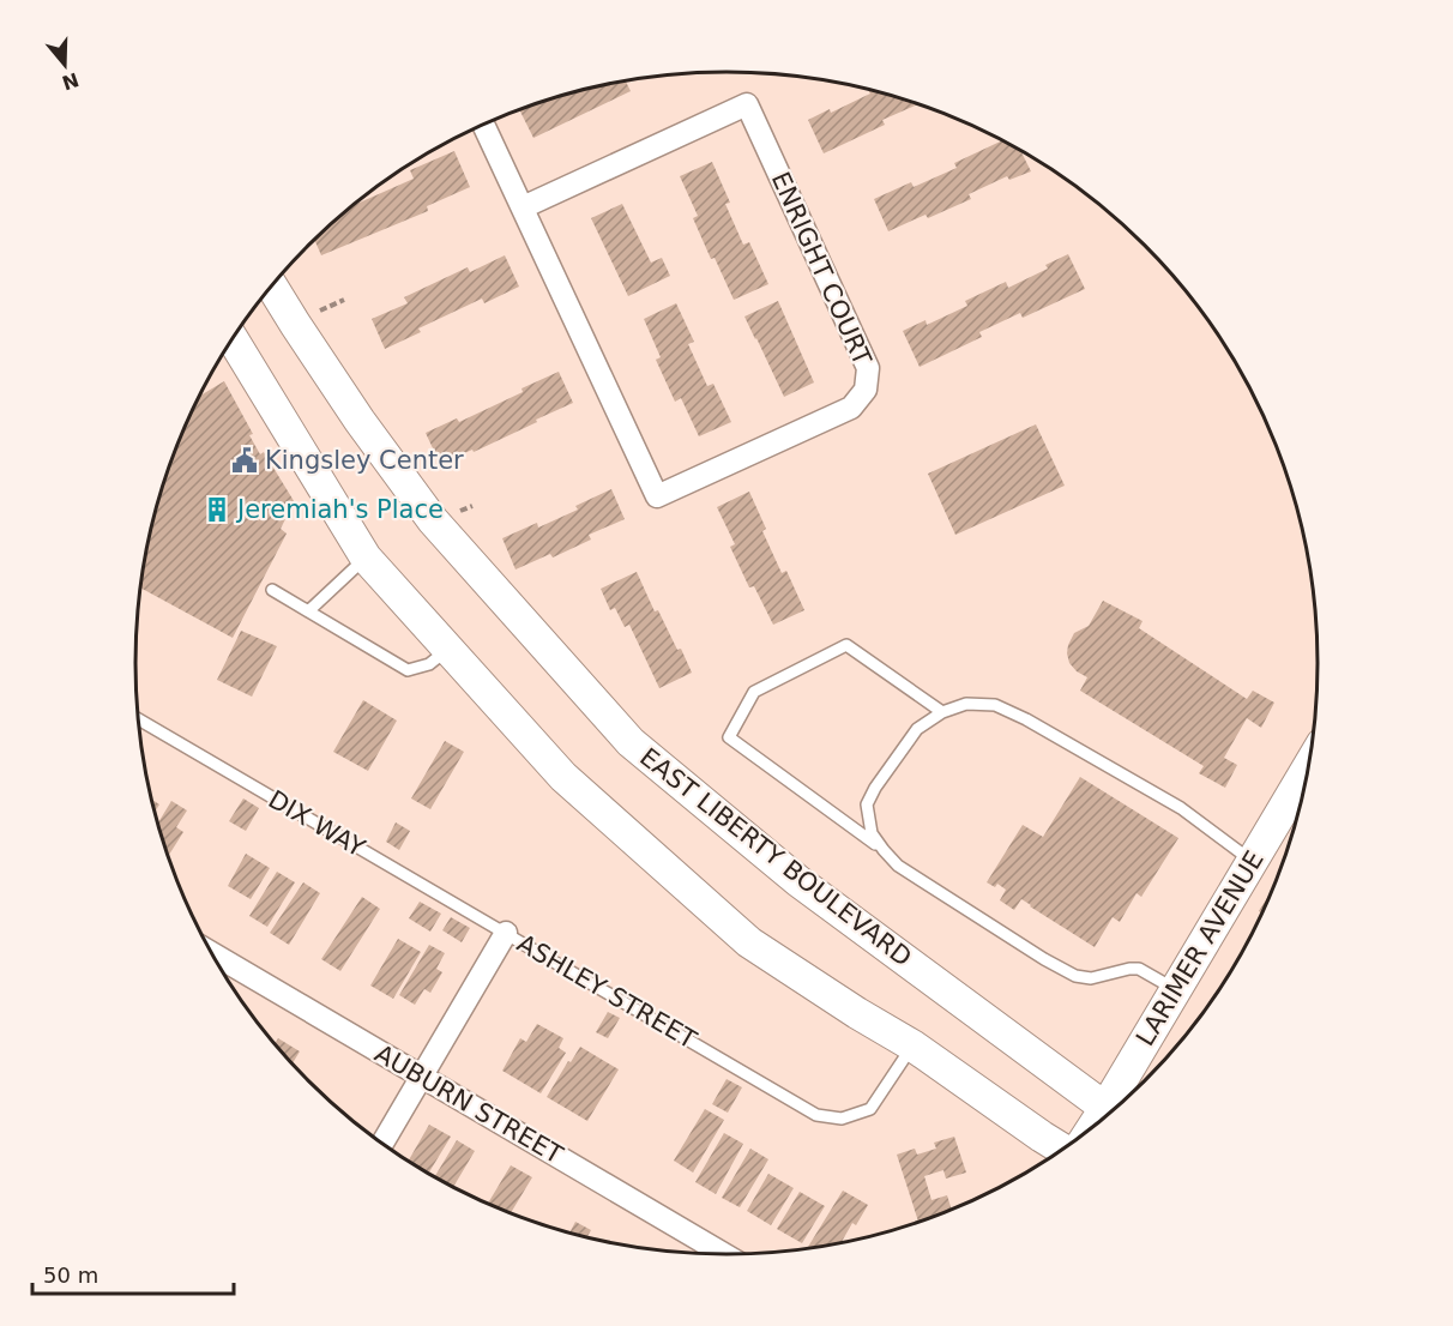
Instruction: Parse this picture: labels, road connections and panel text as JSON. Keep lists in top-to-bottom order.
{
  "streets": {
    "main road": ["EAST LIBERTY BOULEVARD", "LARIMER AVENUE"],
    "street": ["ENRIGHT COURT", "ASHLEY STREET", "AUBURN STREET"],
    "lane": ["DIX WAY"]
  },
  "crossings": [
    ["DIX WAY", "ASHLEY STREET"],
    ["ASHLEY STREET", "AUBURN STREET"]
  ],
  "places": {
    "public building": ["Kingsley Center"],
    "building": ["Jeremiah's Place"]
  },
  "scale_bar": "50 m",
  "north": "bottom"
}
